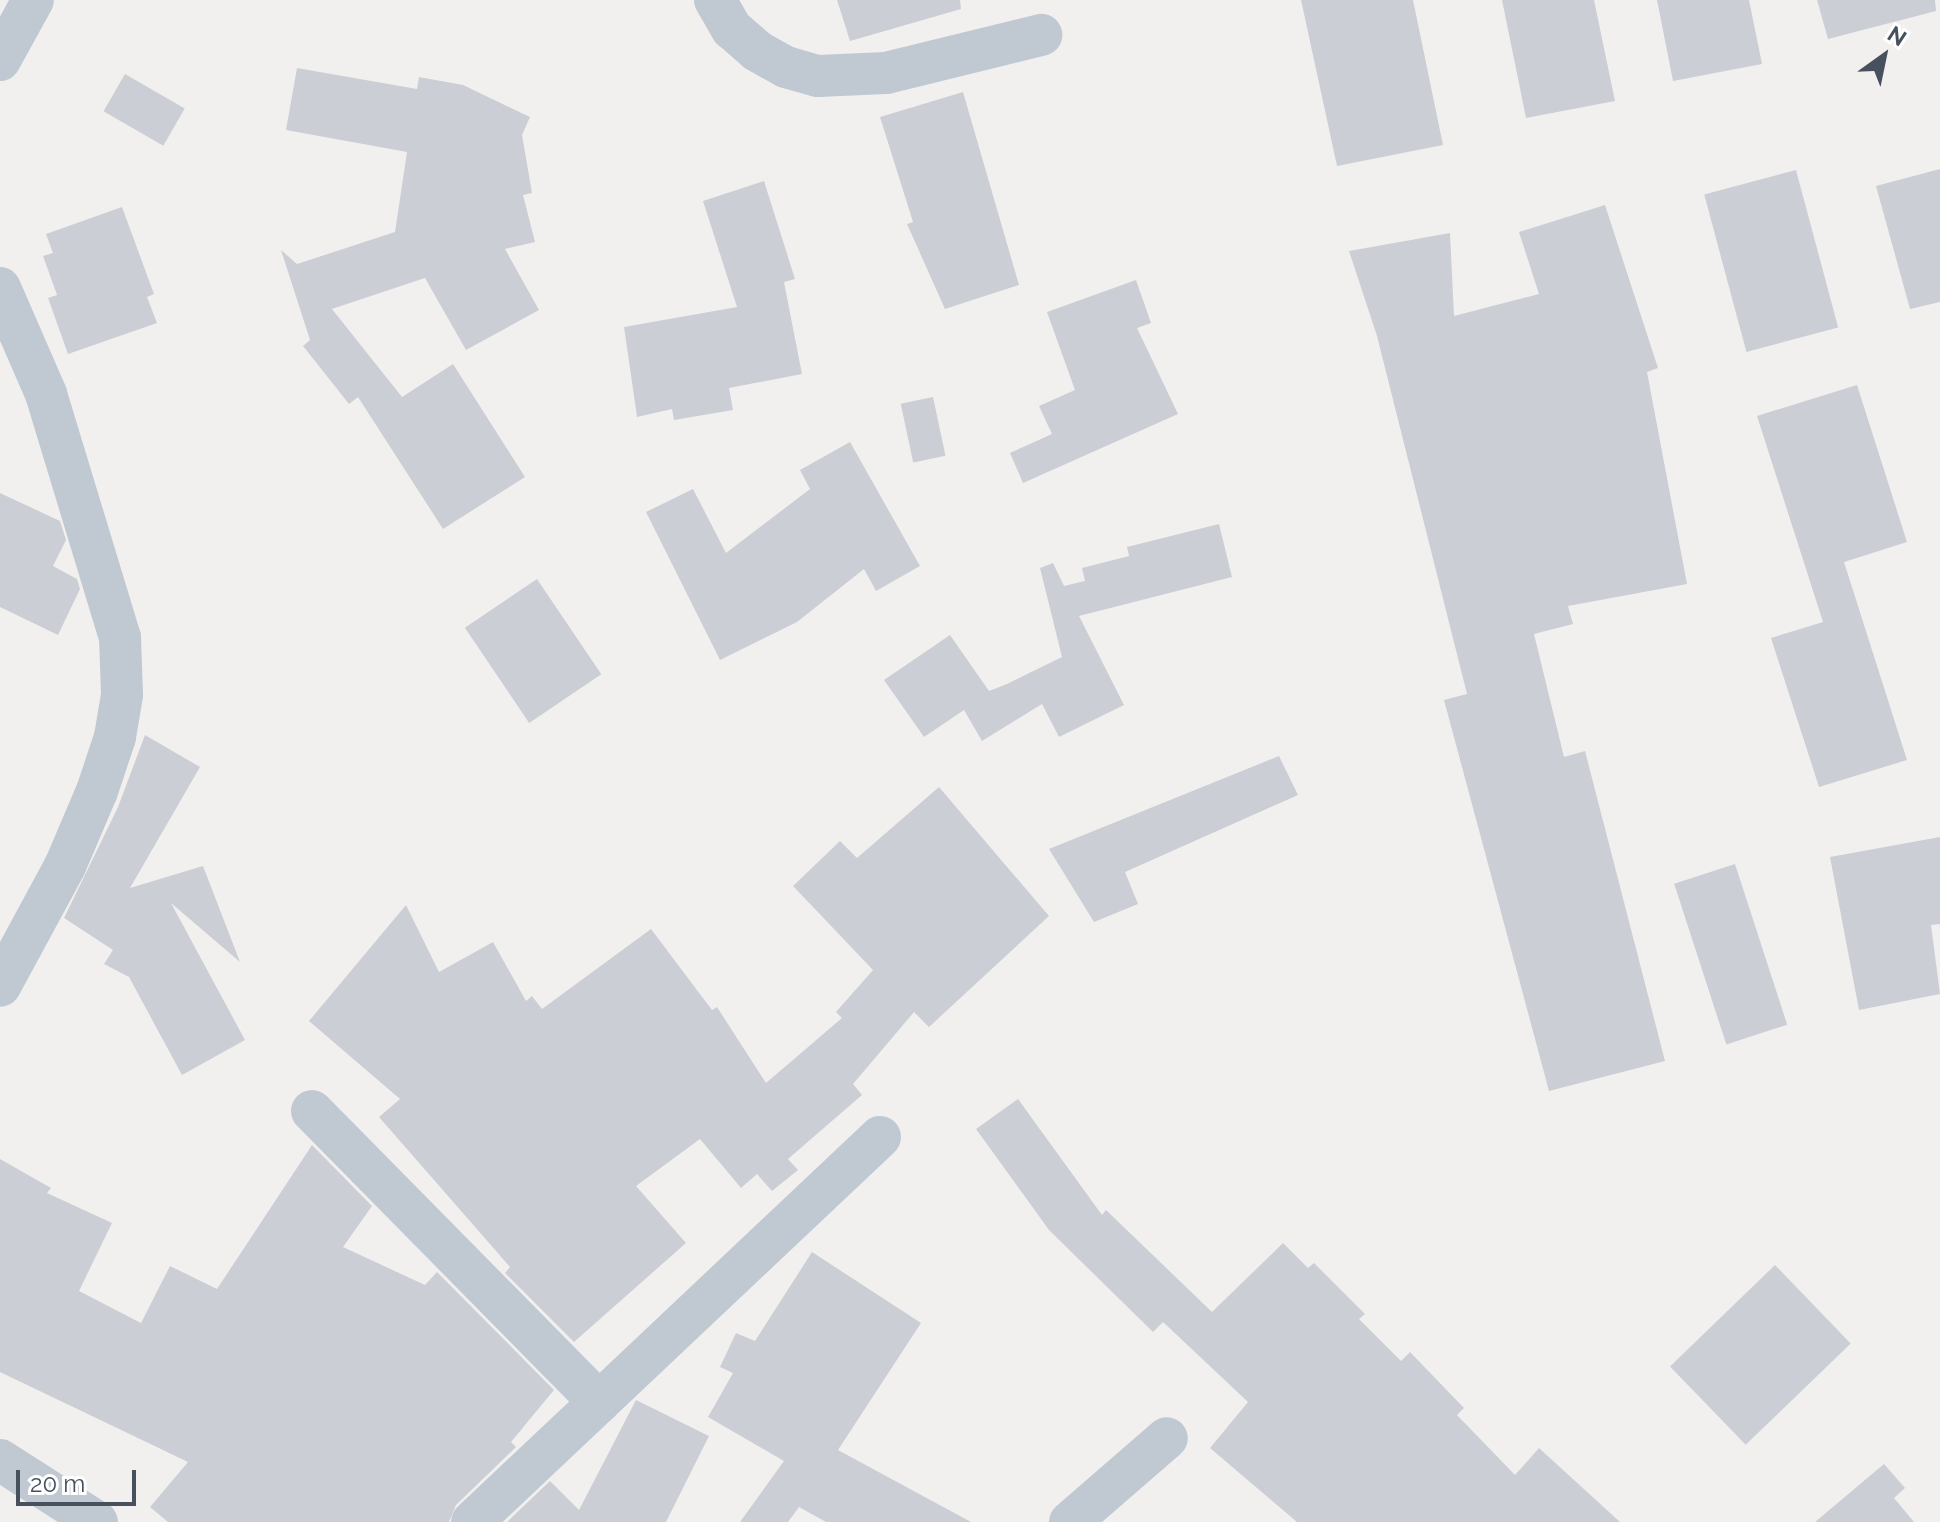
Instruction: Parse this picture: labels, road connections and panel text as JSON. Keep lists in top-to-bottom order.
{
  "scale_bar": "20 m",
  "north": "top right"
}
